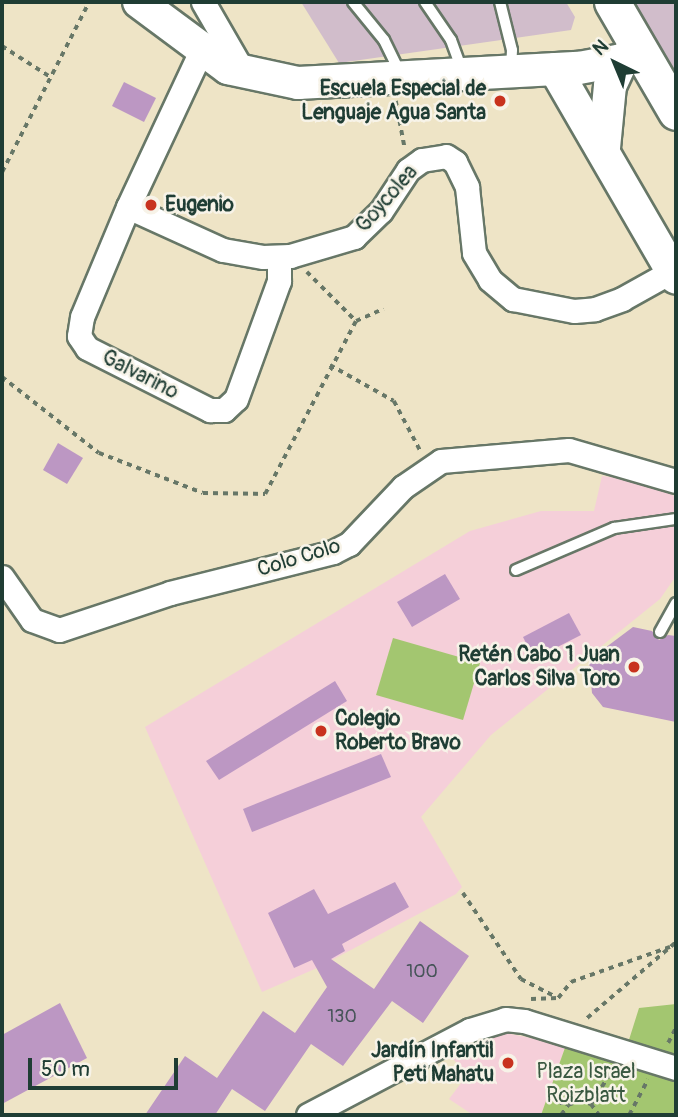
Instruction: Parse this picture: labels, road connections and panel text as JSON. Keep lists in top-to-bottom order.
{
  "streets": {
    "street": ["Goycolea", "Galvarino", "Colo Colo"]
  },
  "crossings": [
    ["Goycolea", "Galvarino"]
  ],
  "parks": ["Plaza Israel Roizblatt"],
  "places": [
    "Escuela Especial de Lenguaje Agua Santa",
    "Eugenio",
    "Retén Cabo 1 Juan Carlos Silva Toro",
    "Colegio Roberto Bravo",
    "Jardín Infantil Peti Mahatu"
  ],
  "house_numbers": ["100", "130"],
  "scale_bar": "50 m",
  "north": "top left"
}
